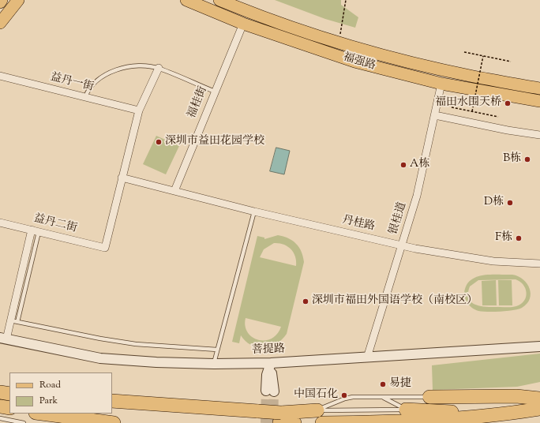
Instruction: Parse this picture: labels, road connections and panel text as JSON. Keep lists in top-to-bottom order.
{
  "streets": {
    "main road": ["福强路"],
    "street": [
      "益丹一街",
      "福桂街",
      "银桂道",
      "益丹二街",
      "丹桂路",
      "菩提路"
    ]
  },
  "crossings": [
    ["福强路", "福桂街"],
    ["福强路", "银桂道"],
    ["福桂街", "丹桂路"],
    ["银桂道", "丹桂路"],
    ["银桂道", "菩提路"],
    ["益丹二街", "丹桂路"]
  ],
  "places": [
    "福田水围天桥",
    "深圳市益田花园学校",
    "B栋",
    "A栋",
    "D栋",
    "F栋",
    "深圳市福田外国语学校（南校区）",
    "易捷",
    "中国石化"
  ],
  "legend": ["Road", "Park"]
}
